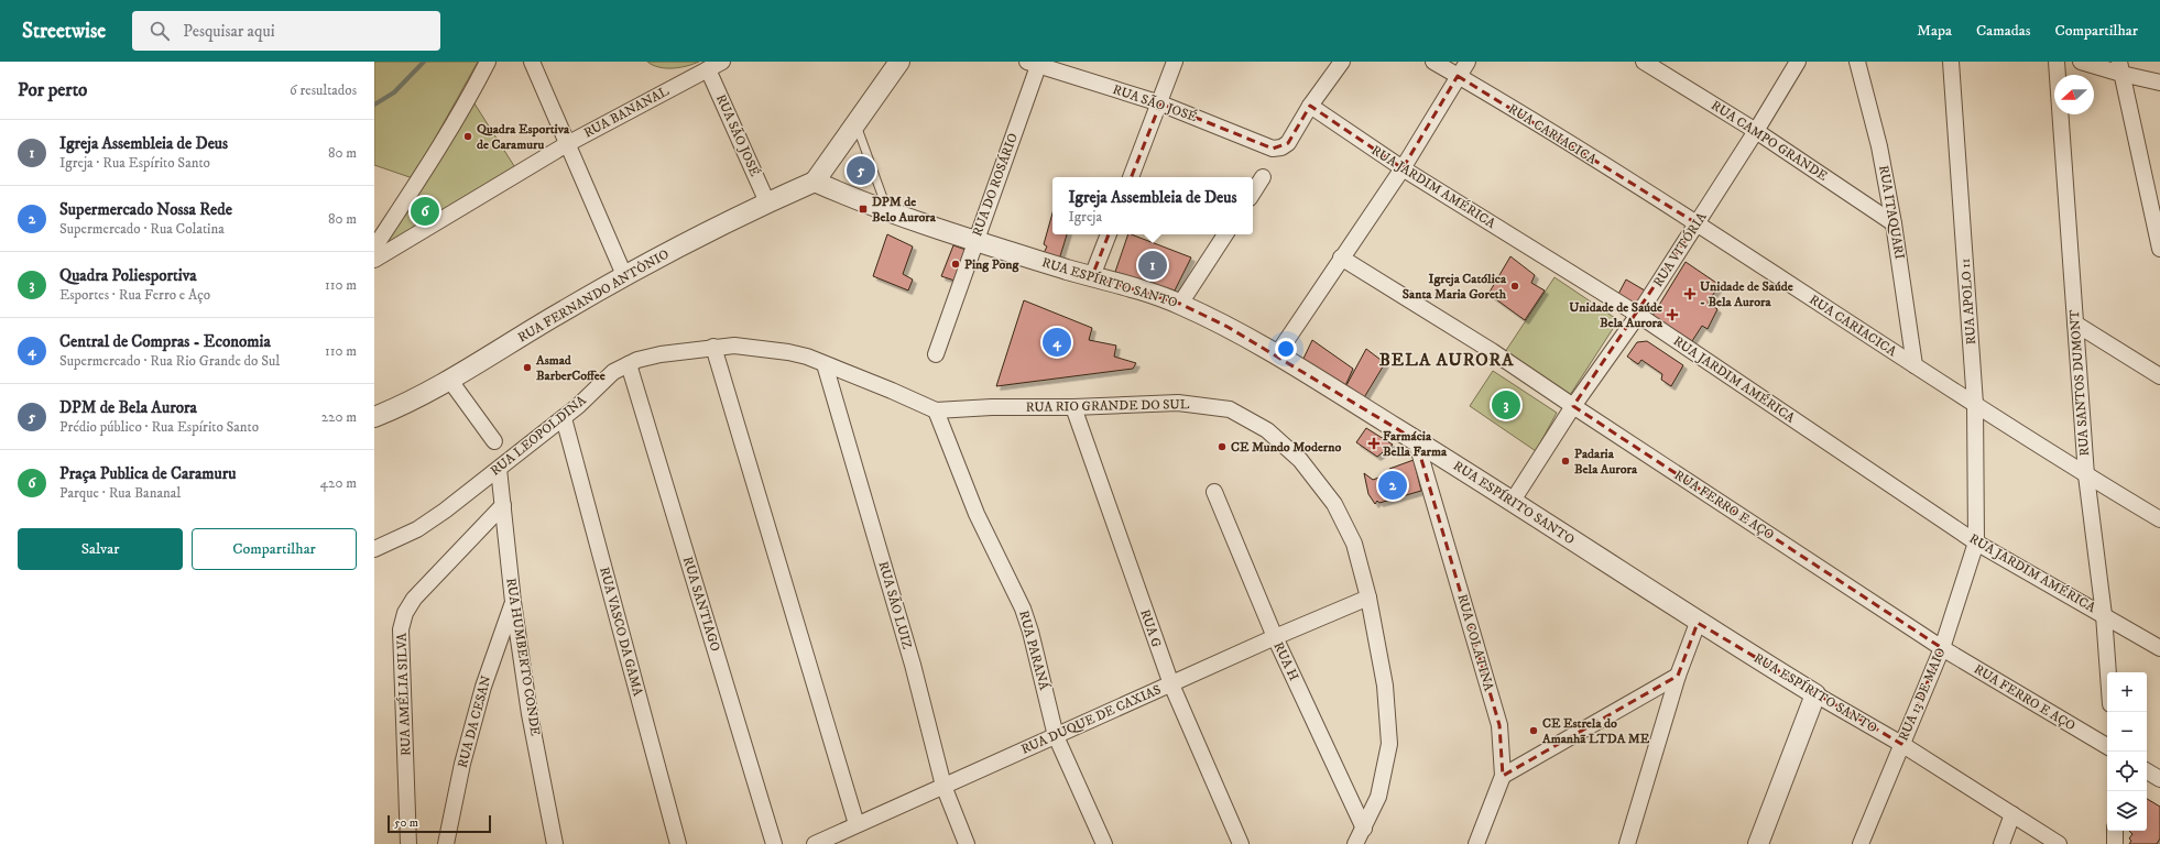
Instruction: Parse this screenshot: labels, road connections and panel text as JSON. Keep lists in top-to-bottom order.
{
  "streets": {
    "street": [
      "RUA SÃO JOSÉ",
      "RUA BANANAL",
      "RUA CARIACICA",
      "RUA CAMPO GRANDE",
      "RUA DO ROSÁRIO",
      "RUA JARDIM AMÉRICA",
      "RUA ITAQUARI",
      "RUA VITÓRIA",
      "RUA ESPÍRITO SANTO",
      "RUA FERNANDO ANTÔNIO",
      "RUA APOLO 11",
      "RUA SANTOS DUMONT",
      "RUA RIO GRANDE DO SUL",
      "RUA LEOPOLDINA",
      "RUA FERRO E AÇO",
      "RUA SANTIAGO",
      "RUA SÃO LUIZ",
      "RUA G",
      "RUA VASCO DA GAMA",
      "RUA COLATINA",
      "RUA PARANÁ",
      "RUA HUMBERTO CONDE",
      "RUA H",
      "RUA AMÉLIA SILVA",
      "RUA 13 DE MAIO",
      "RUA DUQUE DE CAXIAS",
      "RUA DA CESAN"
    ]
  },
  "crossings": [
    ["RUA SÃO JOSÉ", "RUA BANANAL"],
    ["RUA SÃO JOSÉ", "RUA DO ROSÁRIO"],
    ["RUA SÃO JOSÉ", "RUA JARDIM AMÉRICA"],
    ["RUA SÃO JOSÉ", "RUA FERNANDO ANTÔNIO"],
    ["RUA CARIACICA", "RUA ITAQUARI"],
    ["RUA CARIACICA", "RUA VITÓRIA"],
    ["RUA CARIACICA", "RUA APOLO 11"],
    ["RUA CARIACICA", "RUA SANTOS DUMONT"],
    ["RUA CAMPO GRANDE", "RUA ITAQUARI"],
    ["RUA CAMPO GRANDE", "RUA VITÓRIA"],
    ["RUA DO ROSÁRIO", "RUA ESPÍRITO SANTO"],
    ["RUA JARDIM AMÉRICA", "RUA VITÓRIA"],
    ["RUA JARDIM AMÉRICA", "RUA APOLO 11"],
    ["RUA JARDIM AMÉRICA", "RUA SANTOS DUMONT"],
    ["RUA JARDIM AMÉRICA", "RUA 13 DE MAIO"],
    ["RUA VITÓRIA", "RUA ESPÍRITO SANTO"],
    ["RUA VITÓRIA", "RUA FERRO E AÇO"],
    ["RUA ESPÍRITO SANTO", "RUA FERNANDO ANTÔNIO"],
    ["RUA ESPÍRITO SANTO", "RUA COLATINA"],
    ["RUA ESPÍRITO SANTO", "RUA 13 DE MAIO"],
    ["RUA APOLO 11", "RUA 13 DE MAIO"],
    ["RUA RIO GRANDE DO SUL", "RUA LEOPOLDINA"],
    ["RUA RIO GRANDE DO SUL", "RUA G"],
    ["RUA RIO GRANDE DO SUL", "RUA PARANÁ"],
    ["RUA RIO GRANDE DO SUL", "RUA H"],
    ["RUA RIO GRANDE DO SUL", "RUA DUQUE DE CAXIAS"],
    ["RUA LEOPOLDINA", "RUA SANTIAGO"],
    ["RUA LEOPOLDINA", "RUA SÃO LUIZ"],
    ["RUA LEOPOLDINA", "RUA VASCO DA GAMA"],
    ["RUA LEOPOLDINA", "RUA PARANÁ"],
    ["RUA LEOPOLDINA", "RUA HUMBERTO CONDE"],
    ["RUA FERRO E AÇO", "RUA 13 DE MAIO"],
    ["RUA SÃO LUIZ", "RUA DUQUE DE CAXIAS"],
    ["RUA G", "RUA DUQUE DE CAXIAS"],
    ["RUA PARANÁ", "RUA DUQUE DE CAXIAS"],
    ["RUA HUMBERTO CONDE", "RUA AMÉLIA SILVA"],
    ["RUA HUMBERTO CONDE", "RUA DA CESAN"],
    ["RUA H", "RUA DUQUE DE CAXIAS"]
  ],
  "districts": ["BELA AURORA"],
  "places": {
    "other": [
      "Quadra Esportiva de Caramuru",
      "Ping Pong",
      "Igreja Católica Santa Maria Goreth",
      "Asmad BarberCoffee",
      "CE Mundo Moderno",
      "Padaria Bela Aurora",
      "CE Estrela do Amanhã LTDA ME"
    ],
    "transit": ["DPM de Belo Aurora"],
    "health": ["Unidade de Saúde - Bela Aurora", "Unidade de Saúde Bela Aurora", "Farmácia Bella Farma"]
  },
  "scale_bar": "50 m",
  "north": "left",
  "page": {
    "header": "Streetwise",
    "search": "Pesquisar aqui",
    "nav": ["Mapa", "Camadas", "Compartilhar"],
    "heading": ["Por perto", "6 resultados"],
    "list": [
      {
        "mark": "1",
        "name": "Igreja Assembleia de Deus",
        "note": "Igreja · Rua Espírito Santo",
        "value": "80 m"
      },
      {
        "mark": "2",
        "name": "Supermercado Nossa Rede",
        "note": "Supermercado · Rua Colatina",
        "value": "80 m"
      },
      {
        "mark": "3",
        "name": "Quadra Poliesportiva",
        "note": "Esportes · Rua Ferro e Aço",
        "value": "110 m"
      },
      {
        "mark": "4",
        "name": "Central de Compras - Economia",
        "note": "Supermercado · Rua Rio Grande do Sul",
        "value": "110 m"
      },
      {
        "mark": "5",
        "name": "DPM de Bela Aurora",
        "note": "Prédio público · Rua Espírito Santo",
        "value": "220 m"
      },
      {
        "mark": "6",
        "name": "Praça Publica de Caramuru",
        "note": "Parque · Rua Bananal",
        "value": "420 m"
      }
    ],
    "pins": [
      "5",
      "6",
      "1",
      "4",
      "3",
      "2"
    ],
    "popup": ["Igreja Assembleia de Deus", "Igreja"],
    "buttons": ["Salvar", "Compartilhar"],
    "map_buttons": ["+", "−"],
    "scale": "50 m"
  }
}
